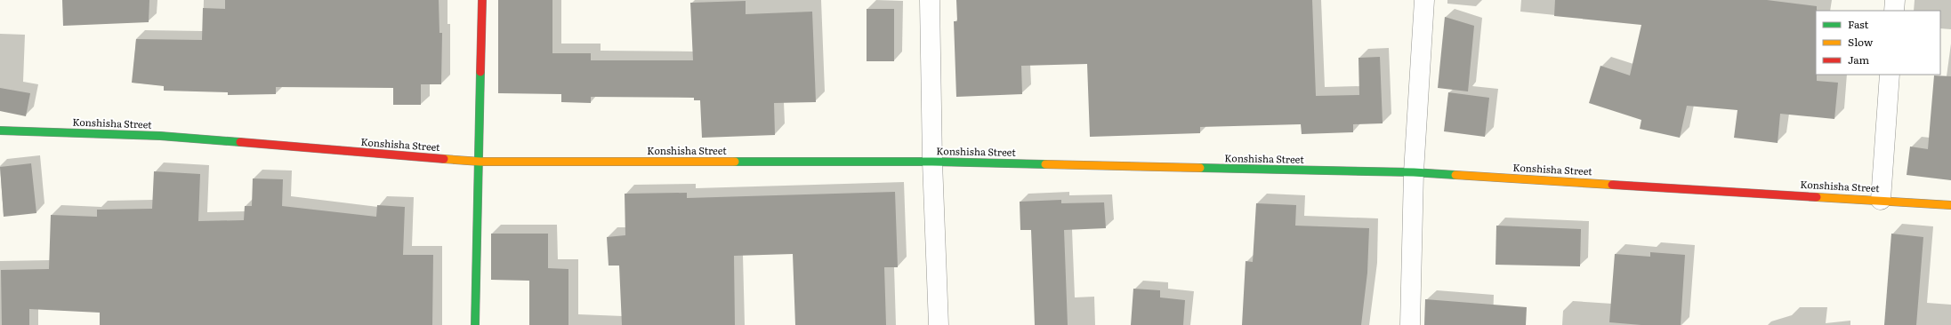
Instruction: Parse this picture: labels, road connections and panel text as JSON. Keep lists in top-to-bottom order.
{
  "streets": {
    "street": ["Konshisha Street"]
  },
  "legend": ["Fast", "Slow", "Jam"]
}
